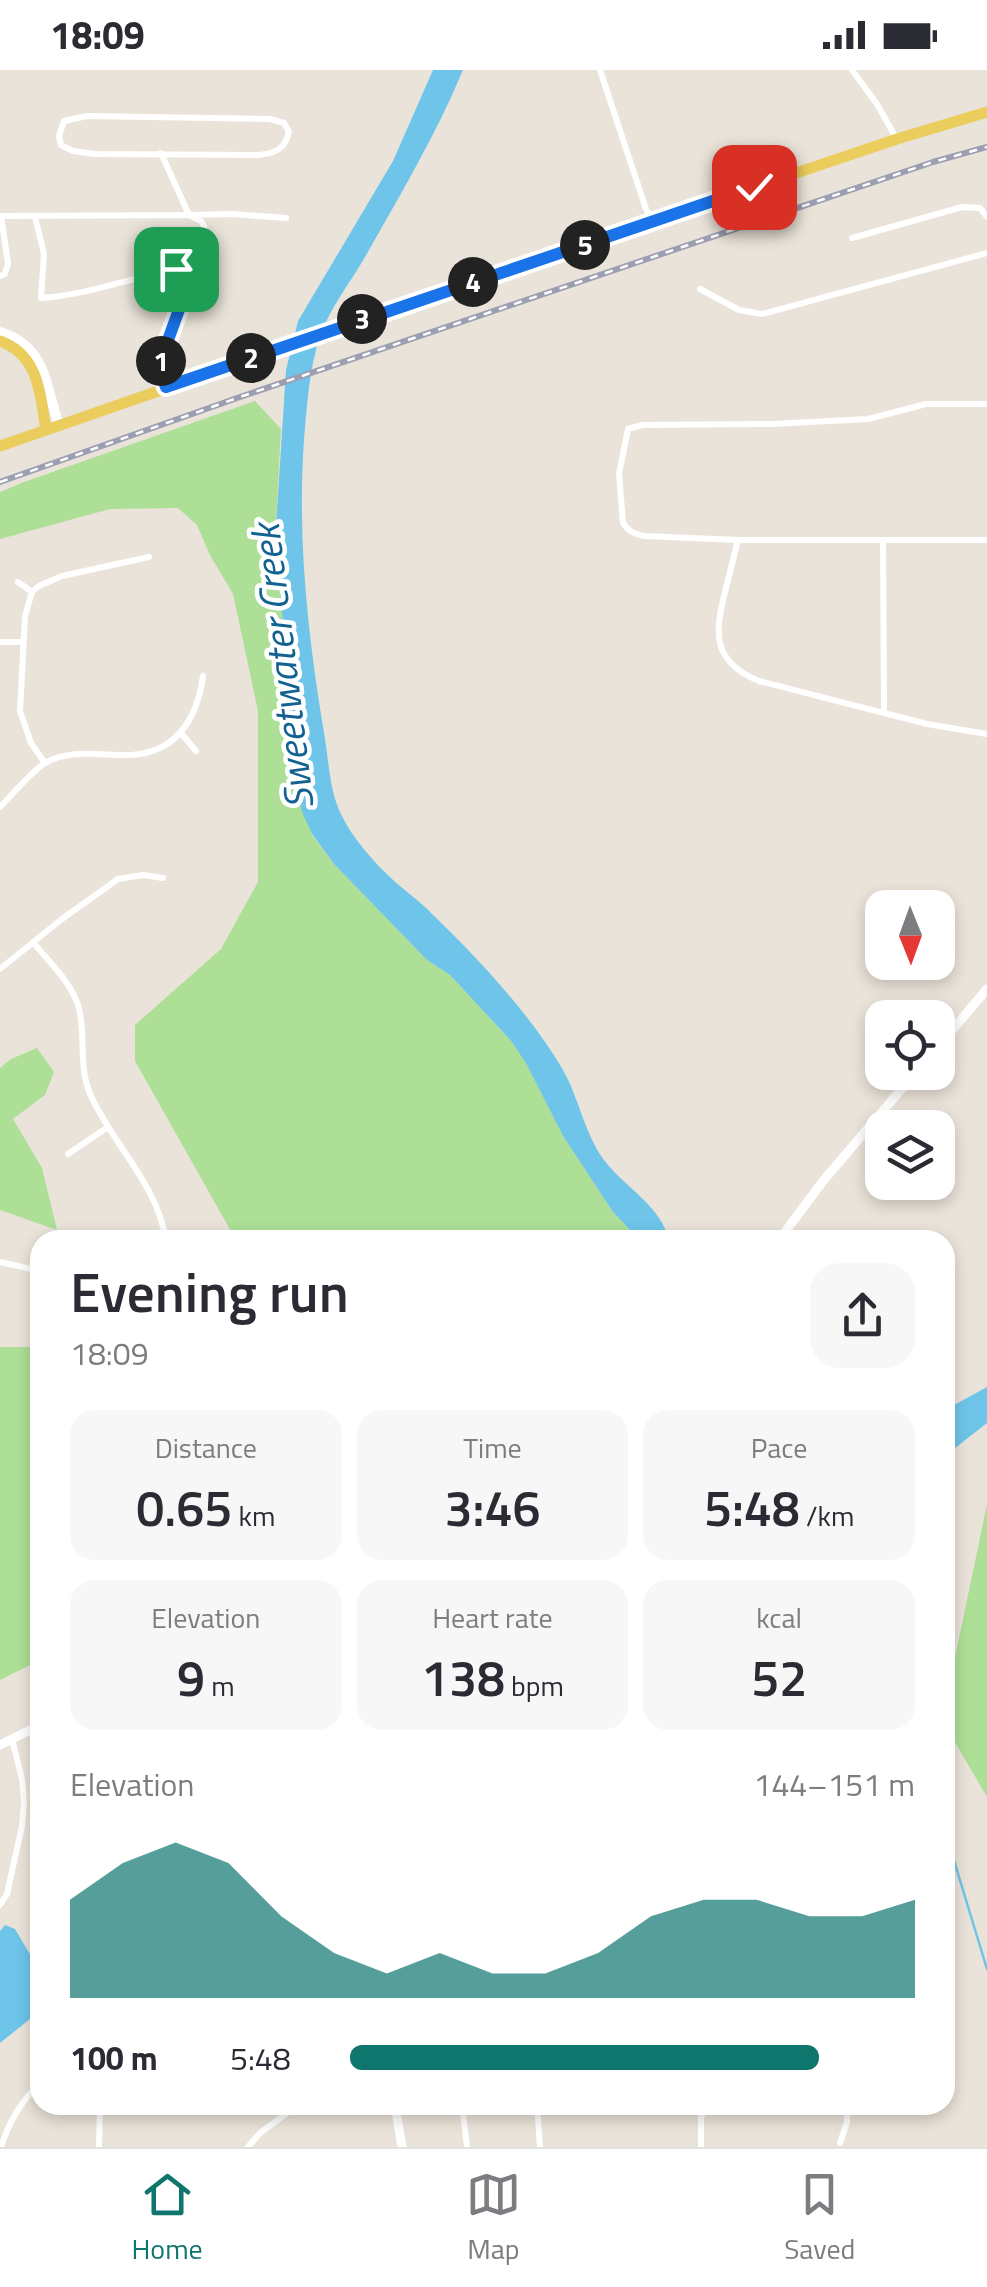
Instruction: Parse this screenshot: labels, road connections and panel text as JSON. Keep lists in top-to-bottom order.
{
  "water": ["Sweetwater Creek"],
  "north": "bottom",
  "page": {
    "status": "18:09",
    "pins": [
      "5",
      "4",
      "3",
      "2",
      "1"
    ],
    "heading": ["Evening run", "18:09"],
    "stats": [
      ["Distance", "0.65 km"],
      ["Time", "3:46"],
      ["Pace", "5:48 /km"],
      ["Elevation", "9 m"],
      ["Heart rate", "138 bpm"],
      ["kcal", "52"]
    ],
    "chart": ["Elevation", "144–151 m"],
    "list": [
      {
        "name": "100 m",
        "note": "5:48"
      }
    ],
    "tabs": ["Home", "Map", "Saved"]
  }
}
